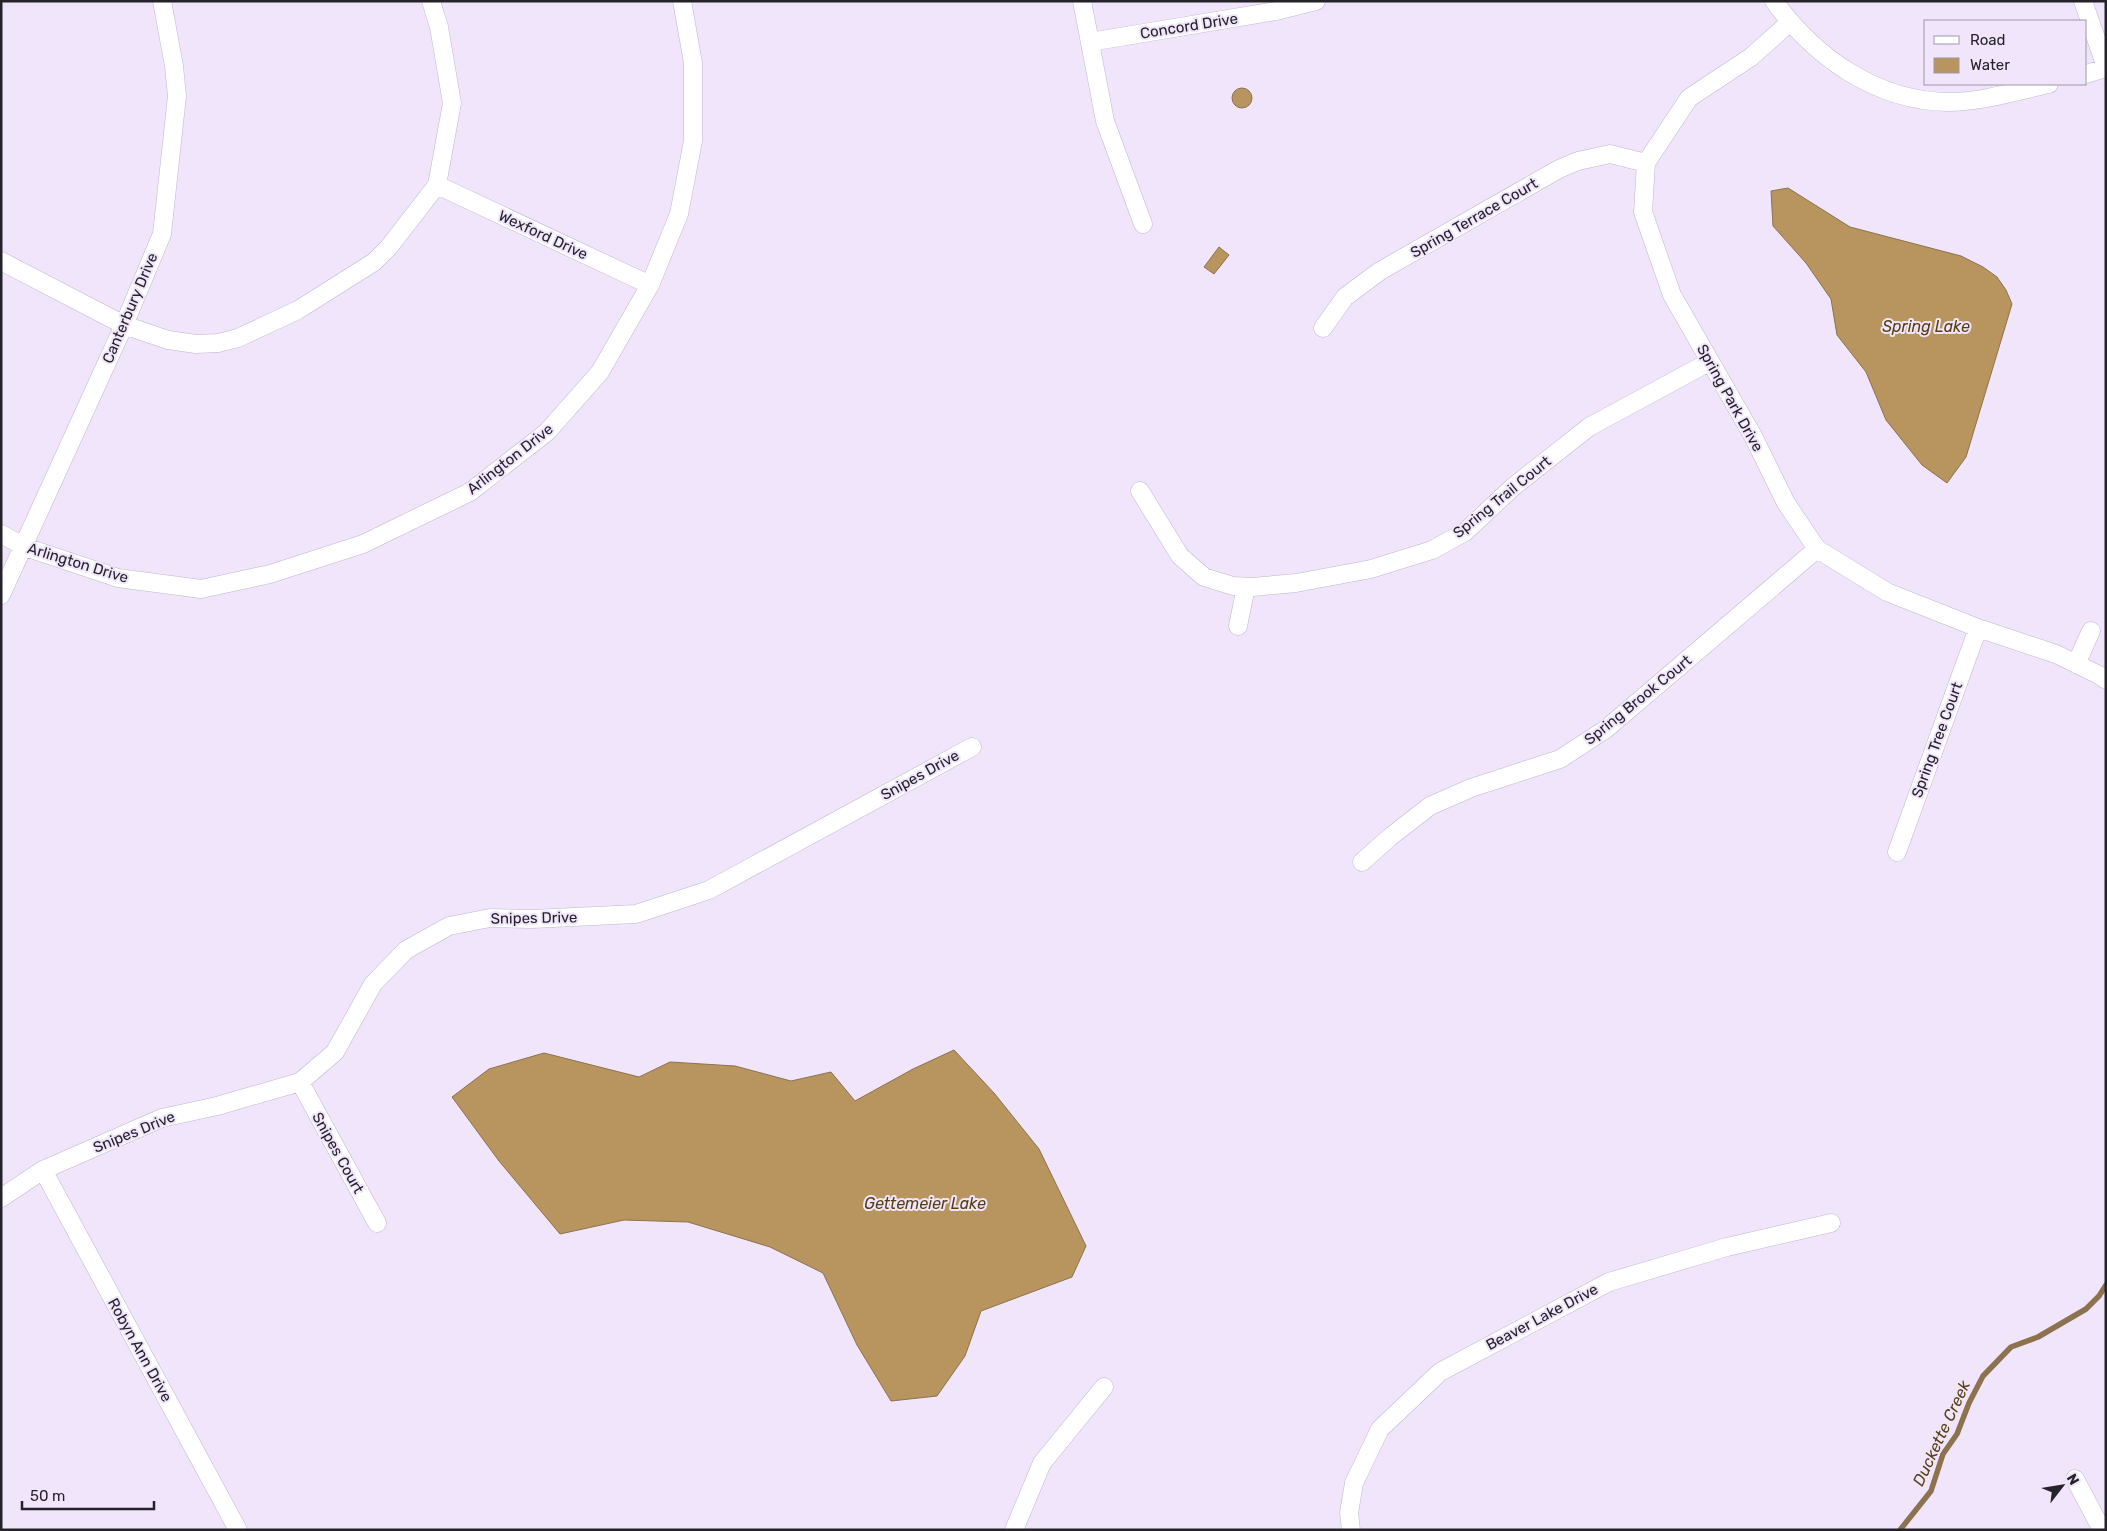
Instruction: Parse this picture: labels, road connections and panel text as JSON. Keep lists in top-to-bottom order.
{
  "streets": {
    "street": [
      "Concord Drive",
      "Spring Terrace Court",
      "Wexford Drive",
      "Canterbury Drive",
      "Spring Park Drive",
      "Arlington Drive",
      "Spring Trail Court",
      "Spring Brook Court",
      "Spring Tree Court",
      "Snipes Drive",
      "Snipes Court",
      "Beaver Lake Drive",
      "Robyn Ann Drive"
    ]
  },
  "crossings": [
    ["Spring Terrace Court", "Spring Park Drive"],
    ["Wexford Drive", "Arlington Drive"],
    ["Canterbury Drive", "Arlington Drive"],
    ["Spring Park Drive", "Spring Trail Court"],
    ["Spring Park Drive", "Spring Brook Court"],
    ["Spring Park Drive", "Spring Tree Court"],
    ["Snipes Drive", "Snipes Court"],
    ["Snipes Drive", "Robyn Ann Drive"]
  ],
  "water": ["Spring Lake", "Gettemeier Lake", "Duckette Creek"],
  "legend": ["Road", "Water"],
  "scale_bar": "50 m",
  "north": "top right"
}
